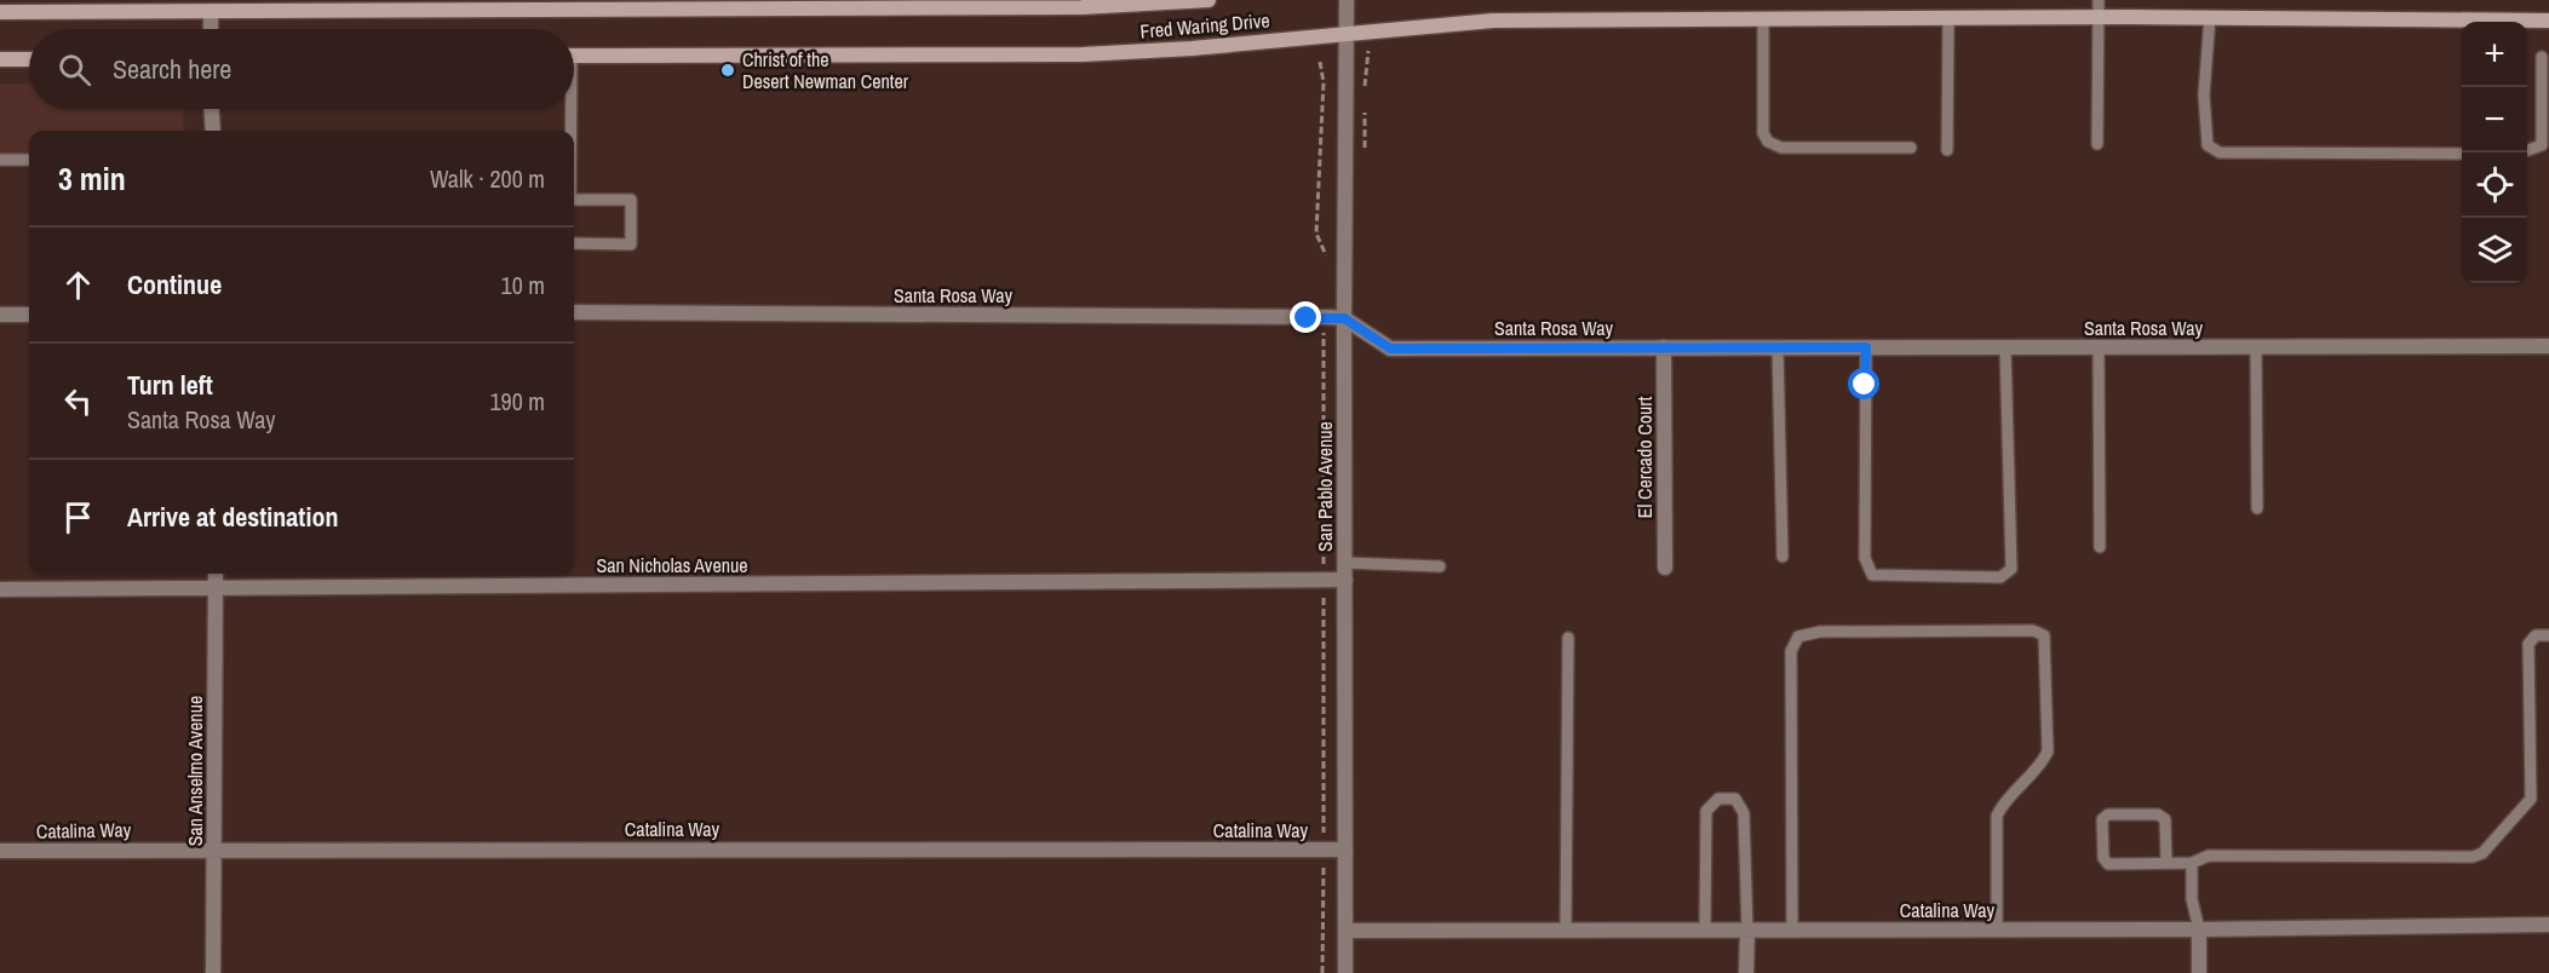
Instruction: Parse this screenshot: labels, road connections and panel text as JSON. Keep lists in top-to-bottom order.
{
  "streets": {
    "main road": ["Fred Waring Drive"],
    "street": [
      "Santa Rosa Way",
      "El Cercado Court",
      "San Pablo Avenue",
      "San Nicholas Avenue",
      "San Anselmo Avenue",
      "Catalina Way"
    ]
  },
  "crossings": [
    ["Fred Waring Drive", "San Pablo Avenue"],
    ["Santa Rosa Way", "El Cercado Court"],
    ["Santa Rosa Way", "San Pablo Avenue"],
    ["San Pablo Avenue", "San Nicholas Avenue"],
    ["San Pablo Avenue", "Catalina Way"],
    ["San Nicholas Avenue", "San Anselmo Avenue"],
    ["San Anselmo Avenue", "Catalina Way"]
  ],
  "places": ["Christ of the Desert Newman Center"],
  "page": {
    "map_buttons": ["+", "−"],
    "search": "Search here",
    "heading": ["3 min", "Walk · 200 m"],
    "list": [
      ["Continue", "10 m"],
      ["Turn left", "Santa Rosa Way", "190 m"],
      "Arrive at destination"
    ]
  }
}
